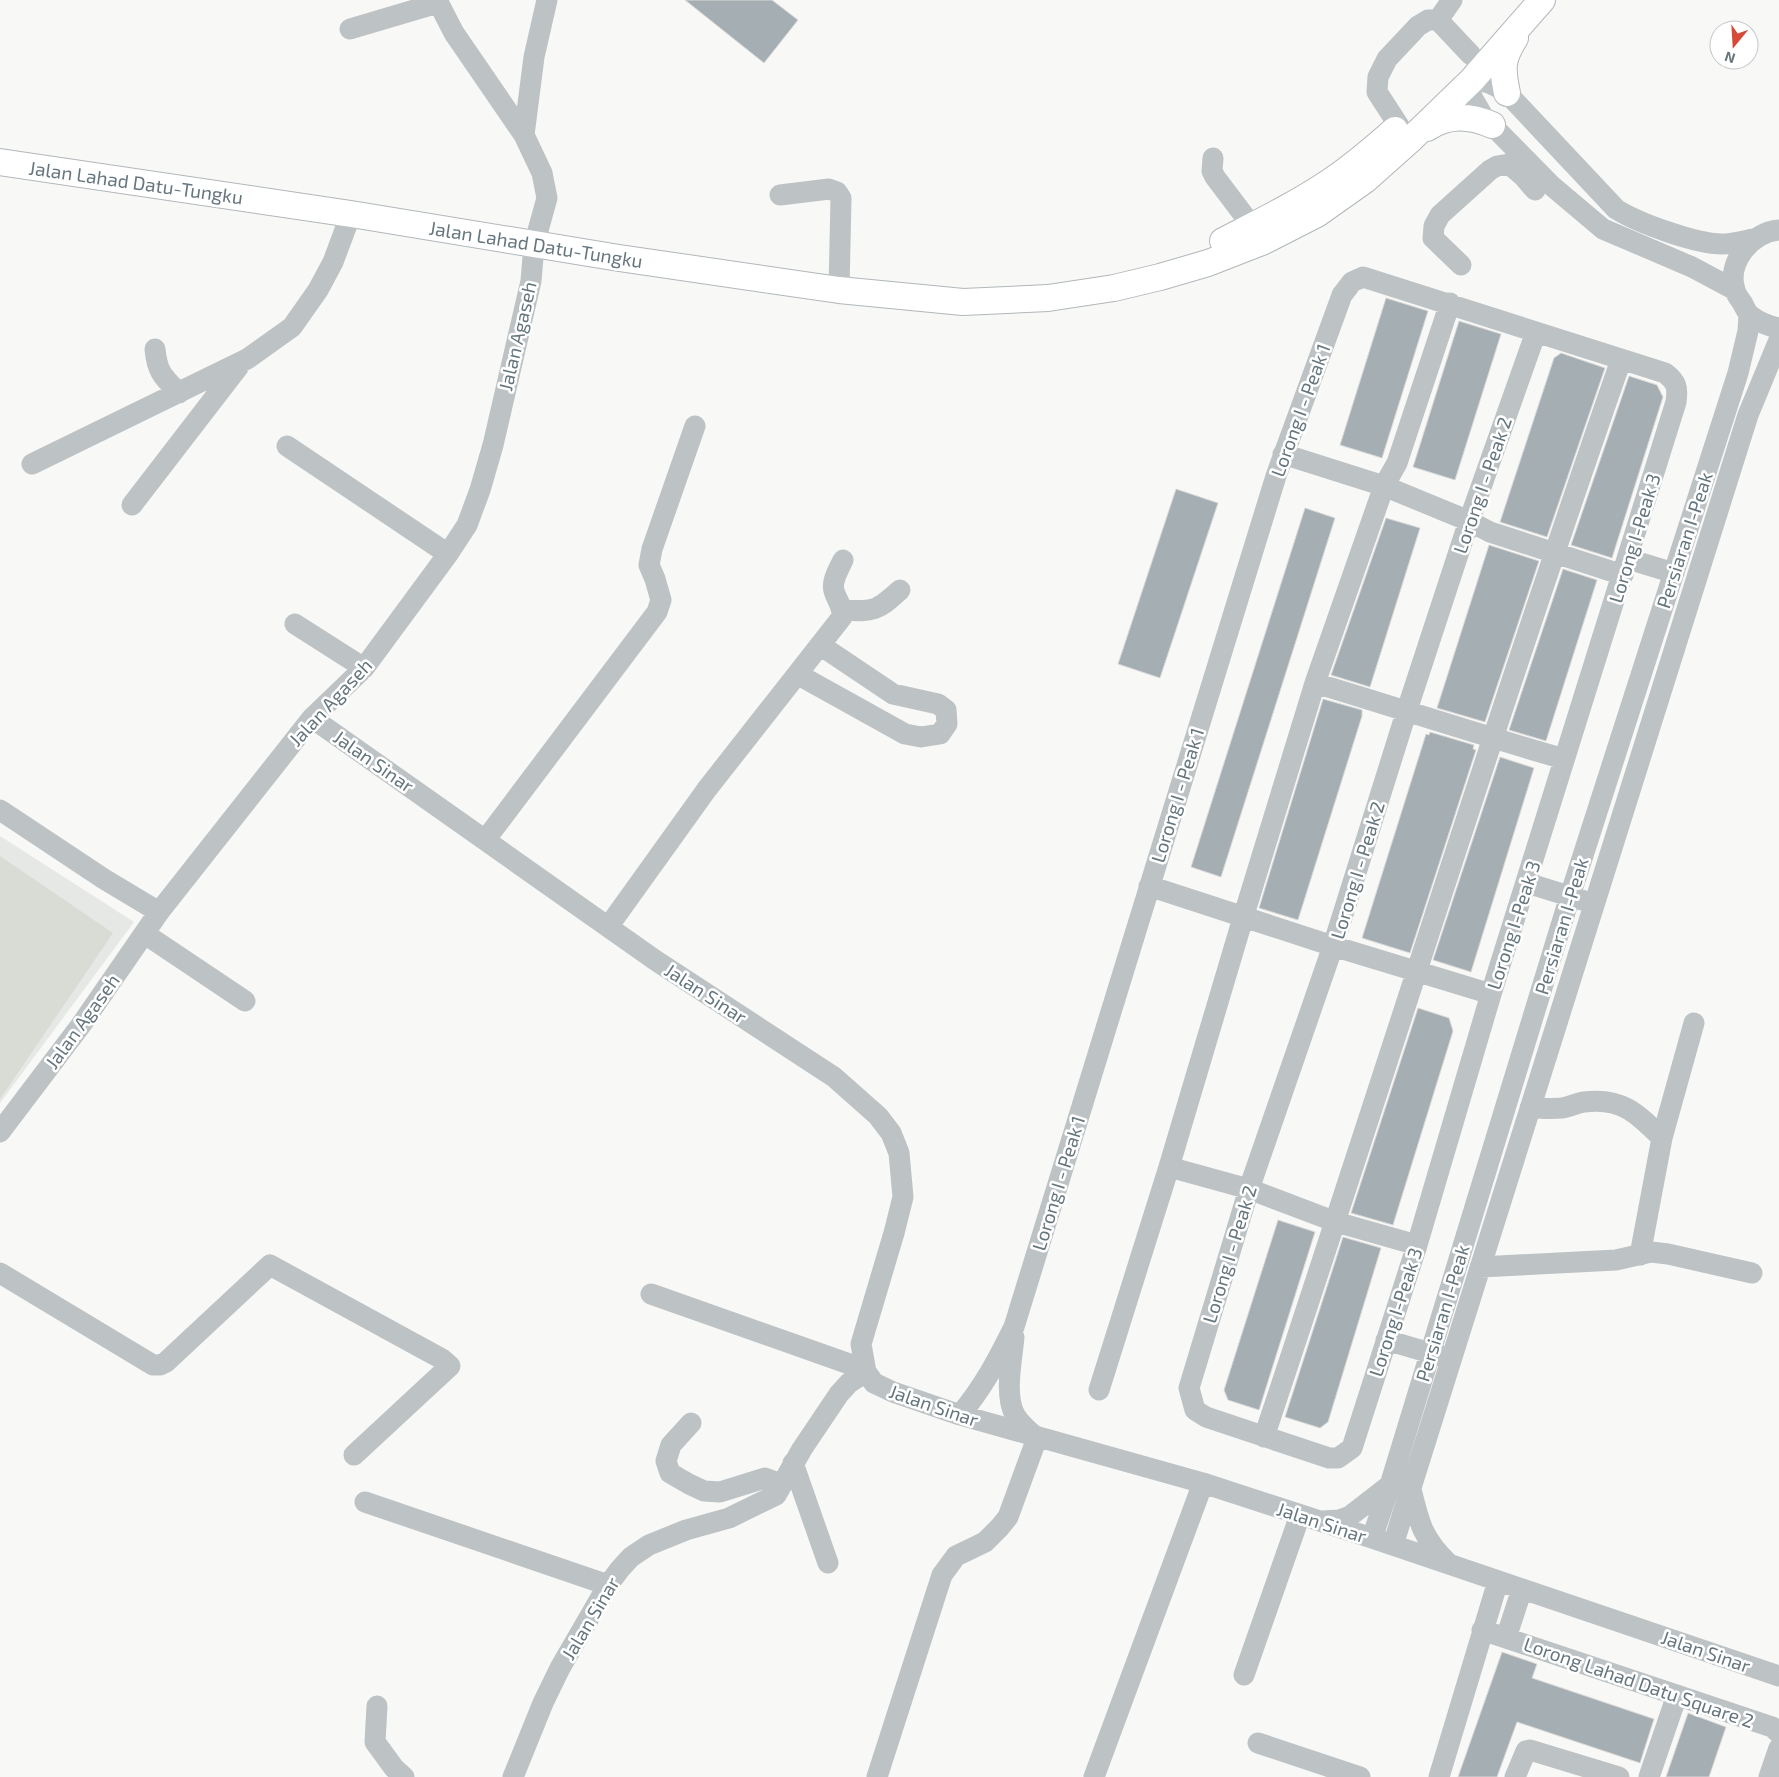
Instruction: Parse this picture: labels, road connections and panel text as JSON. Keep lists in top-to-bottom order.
{
  "streets": {
    "main road": ["Jalan Lahad Datu-Tungku"],
    "street": [
      "Jalan Agaseh",
      "Lorong I - Peak 1",
      "Lorong I - Peak 2",
      "Lorong I-Peak 3",
      "Persiaran I-Peak",
      "Jalan Sinar",
      "Lorong Lahad Datu Square 2"
    ]
  },
  "crossings": [
    ["Jalan Lahad Datu-Tungku", "Jalan Agaseh"],
    ["Jalan Agaseh", "Jalan Sinar"],
    ["Lorong I - Peak 1", "Jalan Sinar"],
    ["Lorong I - Peak 2", "Lorong I-Peak 3"],
    ["Persiaran I-Peak", "Jalan Sinar"]
  ],
  "north": "bottom"
}
